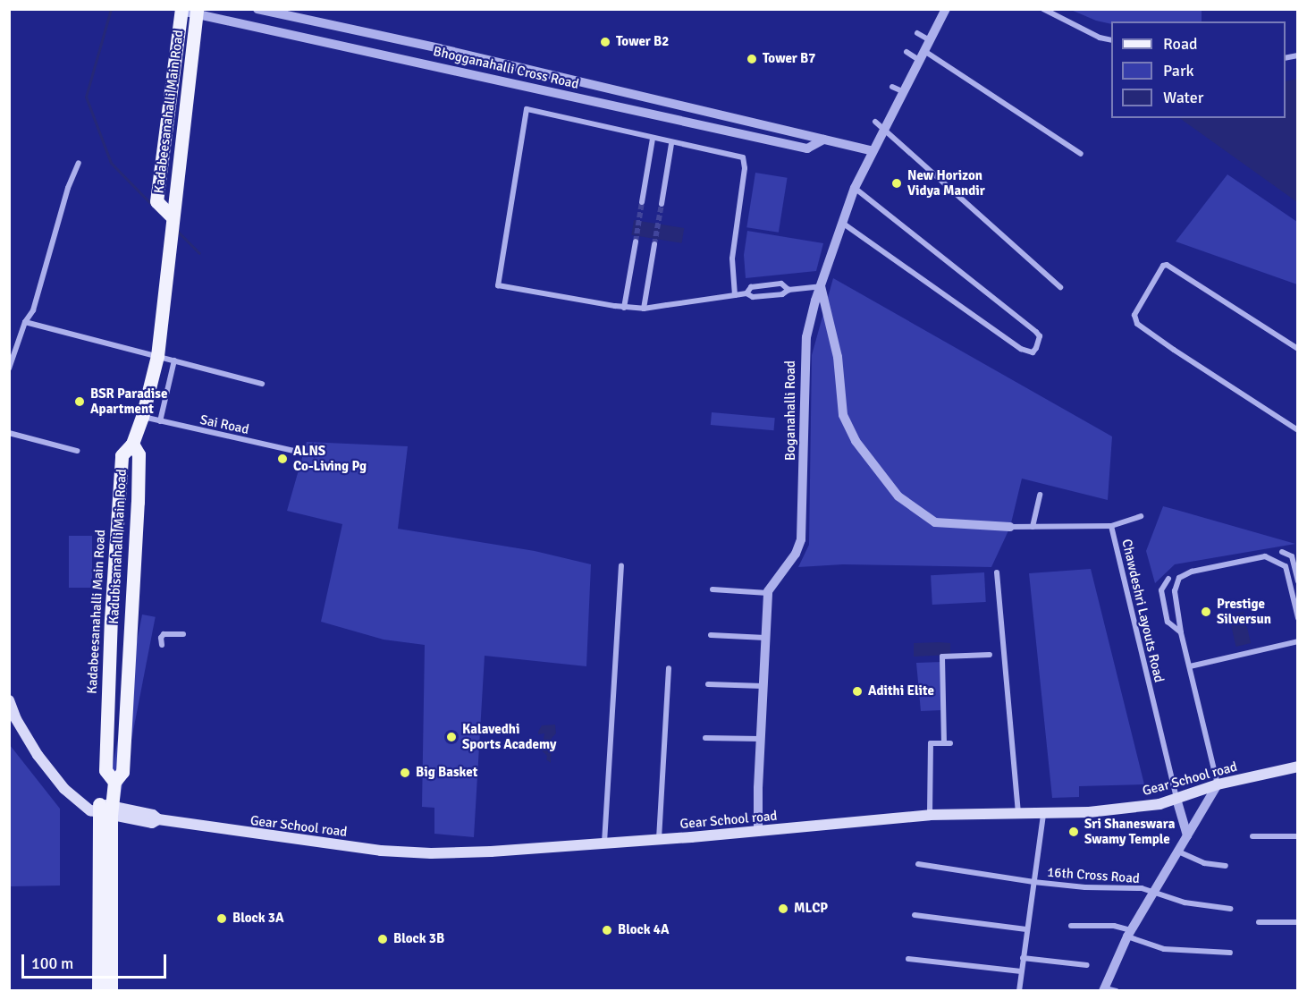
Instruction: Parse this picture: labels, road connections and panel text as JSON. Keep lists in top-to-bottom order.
{
  "streets": {
    "main road": ["Kadabeesanahalli Main Road", "Kadubisanahalli Main Road", "Gear School road"],
    "street": [
      "Bhogganahalli Cross Road",
      "Boganahalli Road",
      "Sai Road",
      "Chawdeshri Layouts Road",
      "16th Cross Road"
    ]
  },
  "crossings": [
    ["Bhogganahalli Cross Road", "Kadabeesanahalli Main Road"],
    ["Bhogganahalli Cross Road", "Boganahalli Road"],
    ["Kadabeesanahalli Main Road", "Kadubisanahalli Main Road"],
    ["Boganahalli Road", "Gear School road"],
    ["Kadubisanahalli Main Road", "Gear School road"],
    ["Chawdeshri Layouts Road", "Gear School road"]
  ],
  "places": [
    "Tower B2",
    "Tower B7",
    "New Horizon Vidya Mandir",
    "BSR Paradise Apartment",
    "ALNS Co-Living Pg",
    "Prestige Silversun",
    "Adithi Elite",
    "Kalavedhi Sports Academy",
    "Big Basket",
    "Sri Shaneswara Swamy Temple",
    "MLCP",
    "Block 3A",
    "Block 4A",
    "Block 3B"
  ],
  "legend": ["Road", "Park", "Water"],
  "scale_bar": "100 m"
}
